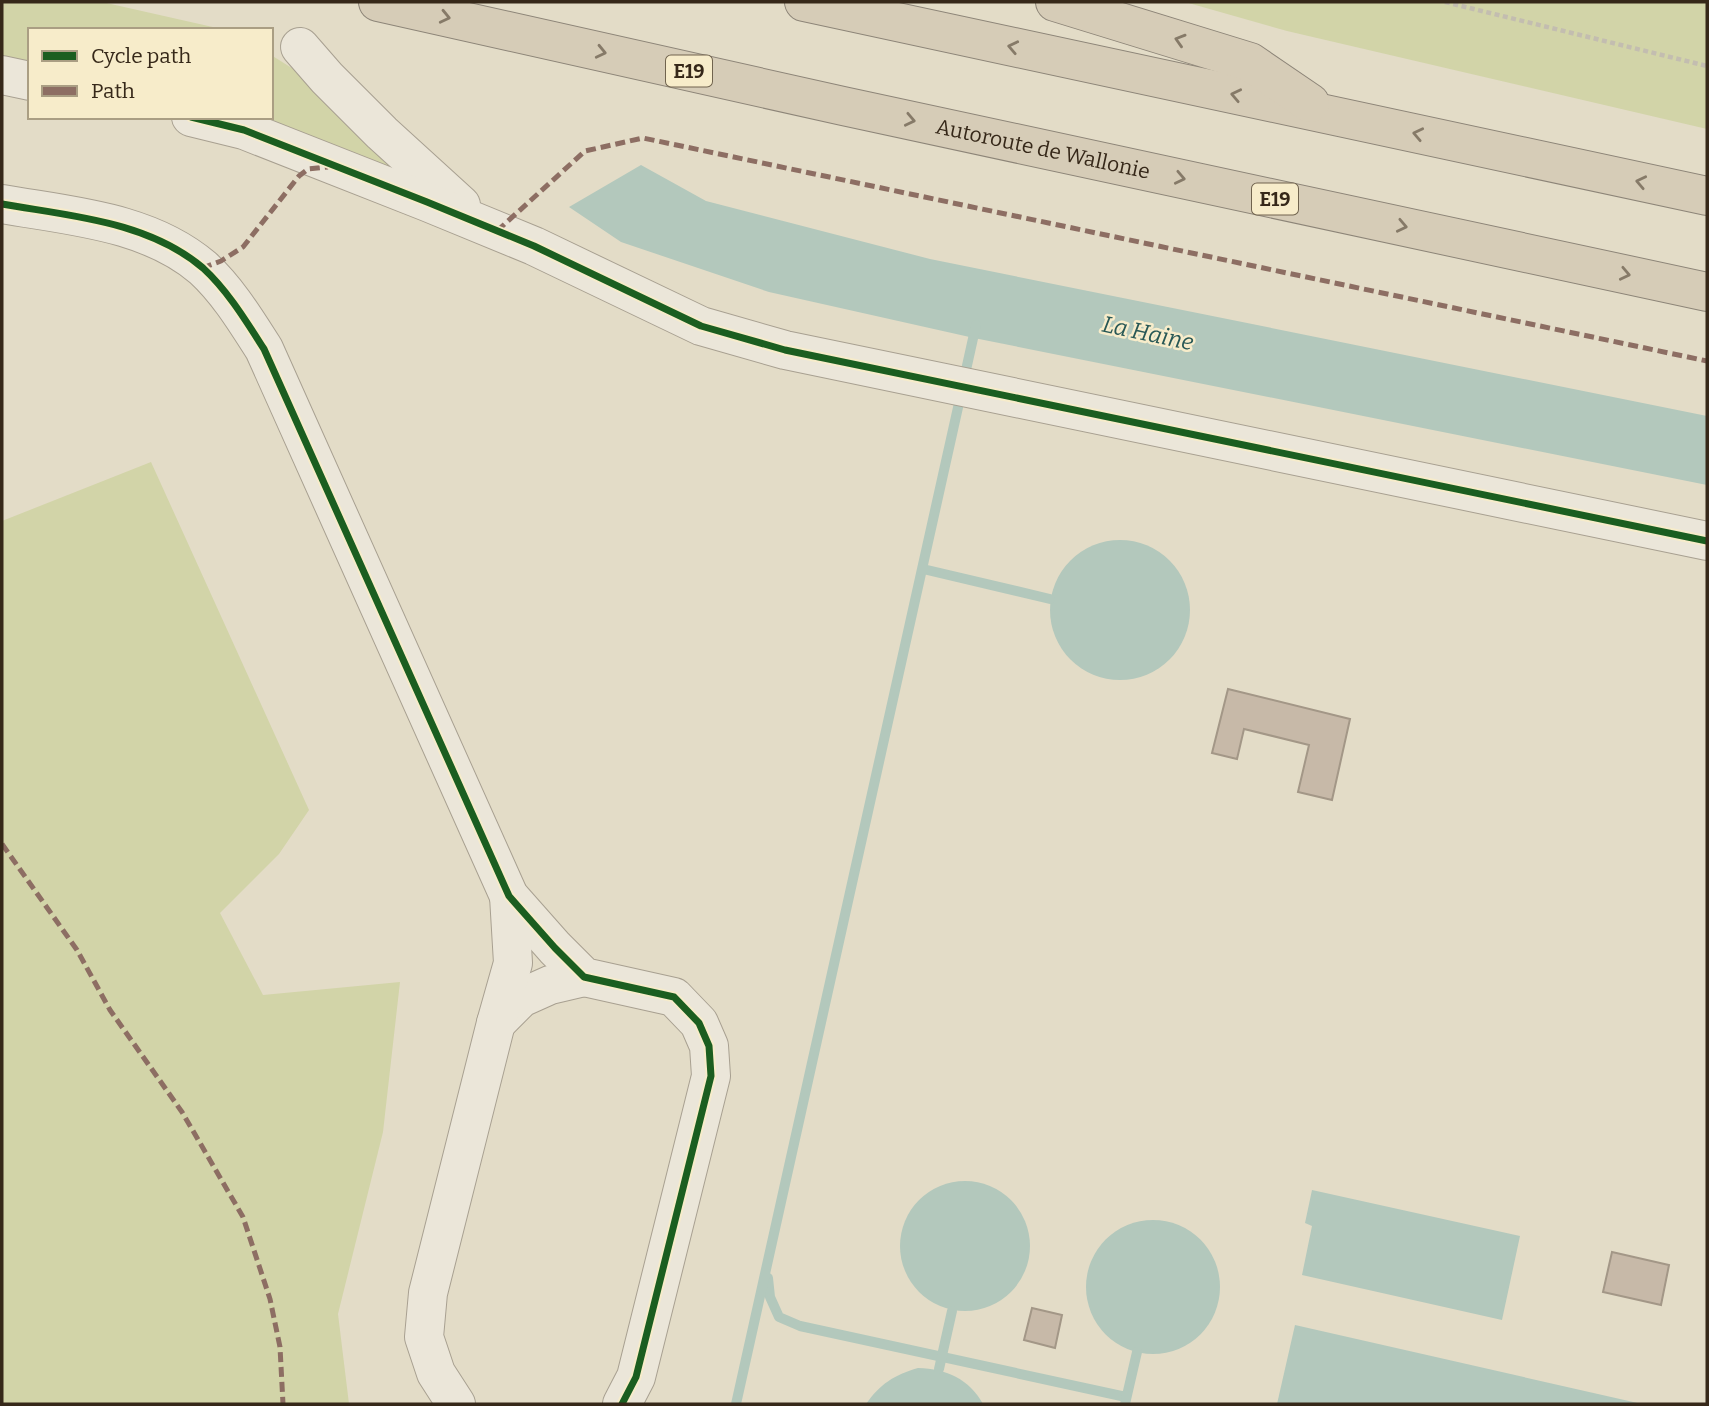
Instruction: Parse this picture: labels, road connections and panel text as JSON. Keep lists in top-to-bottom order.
{
  "streets": {
    "highway": ["E19", "Autoroute de Wallonie"]
  },
  "water": ["La Haine"],
  "legend": ["Cycle path", "Path"]
}
